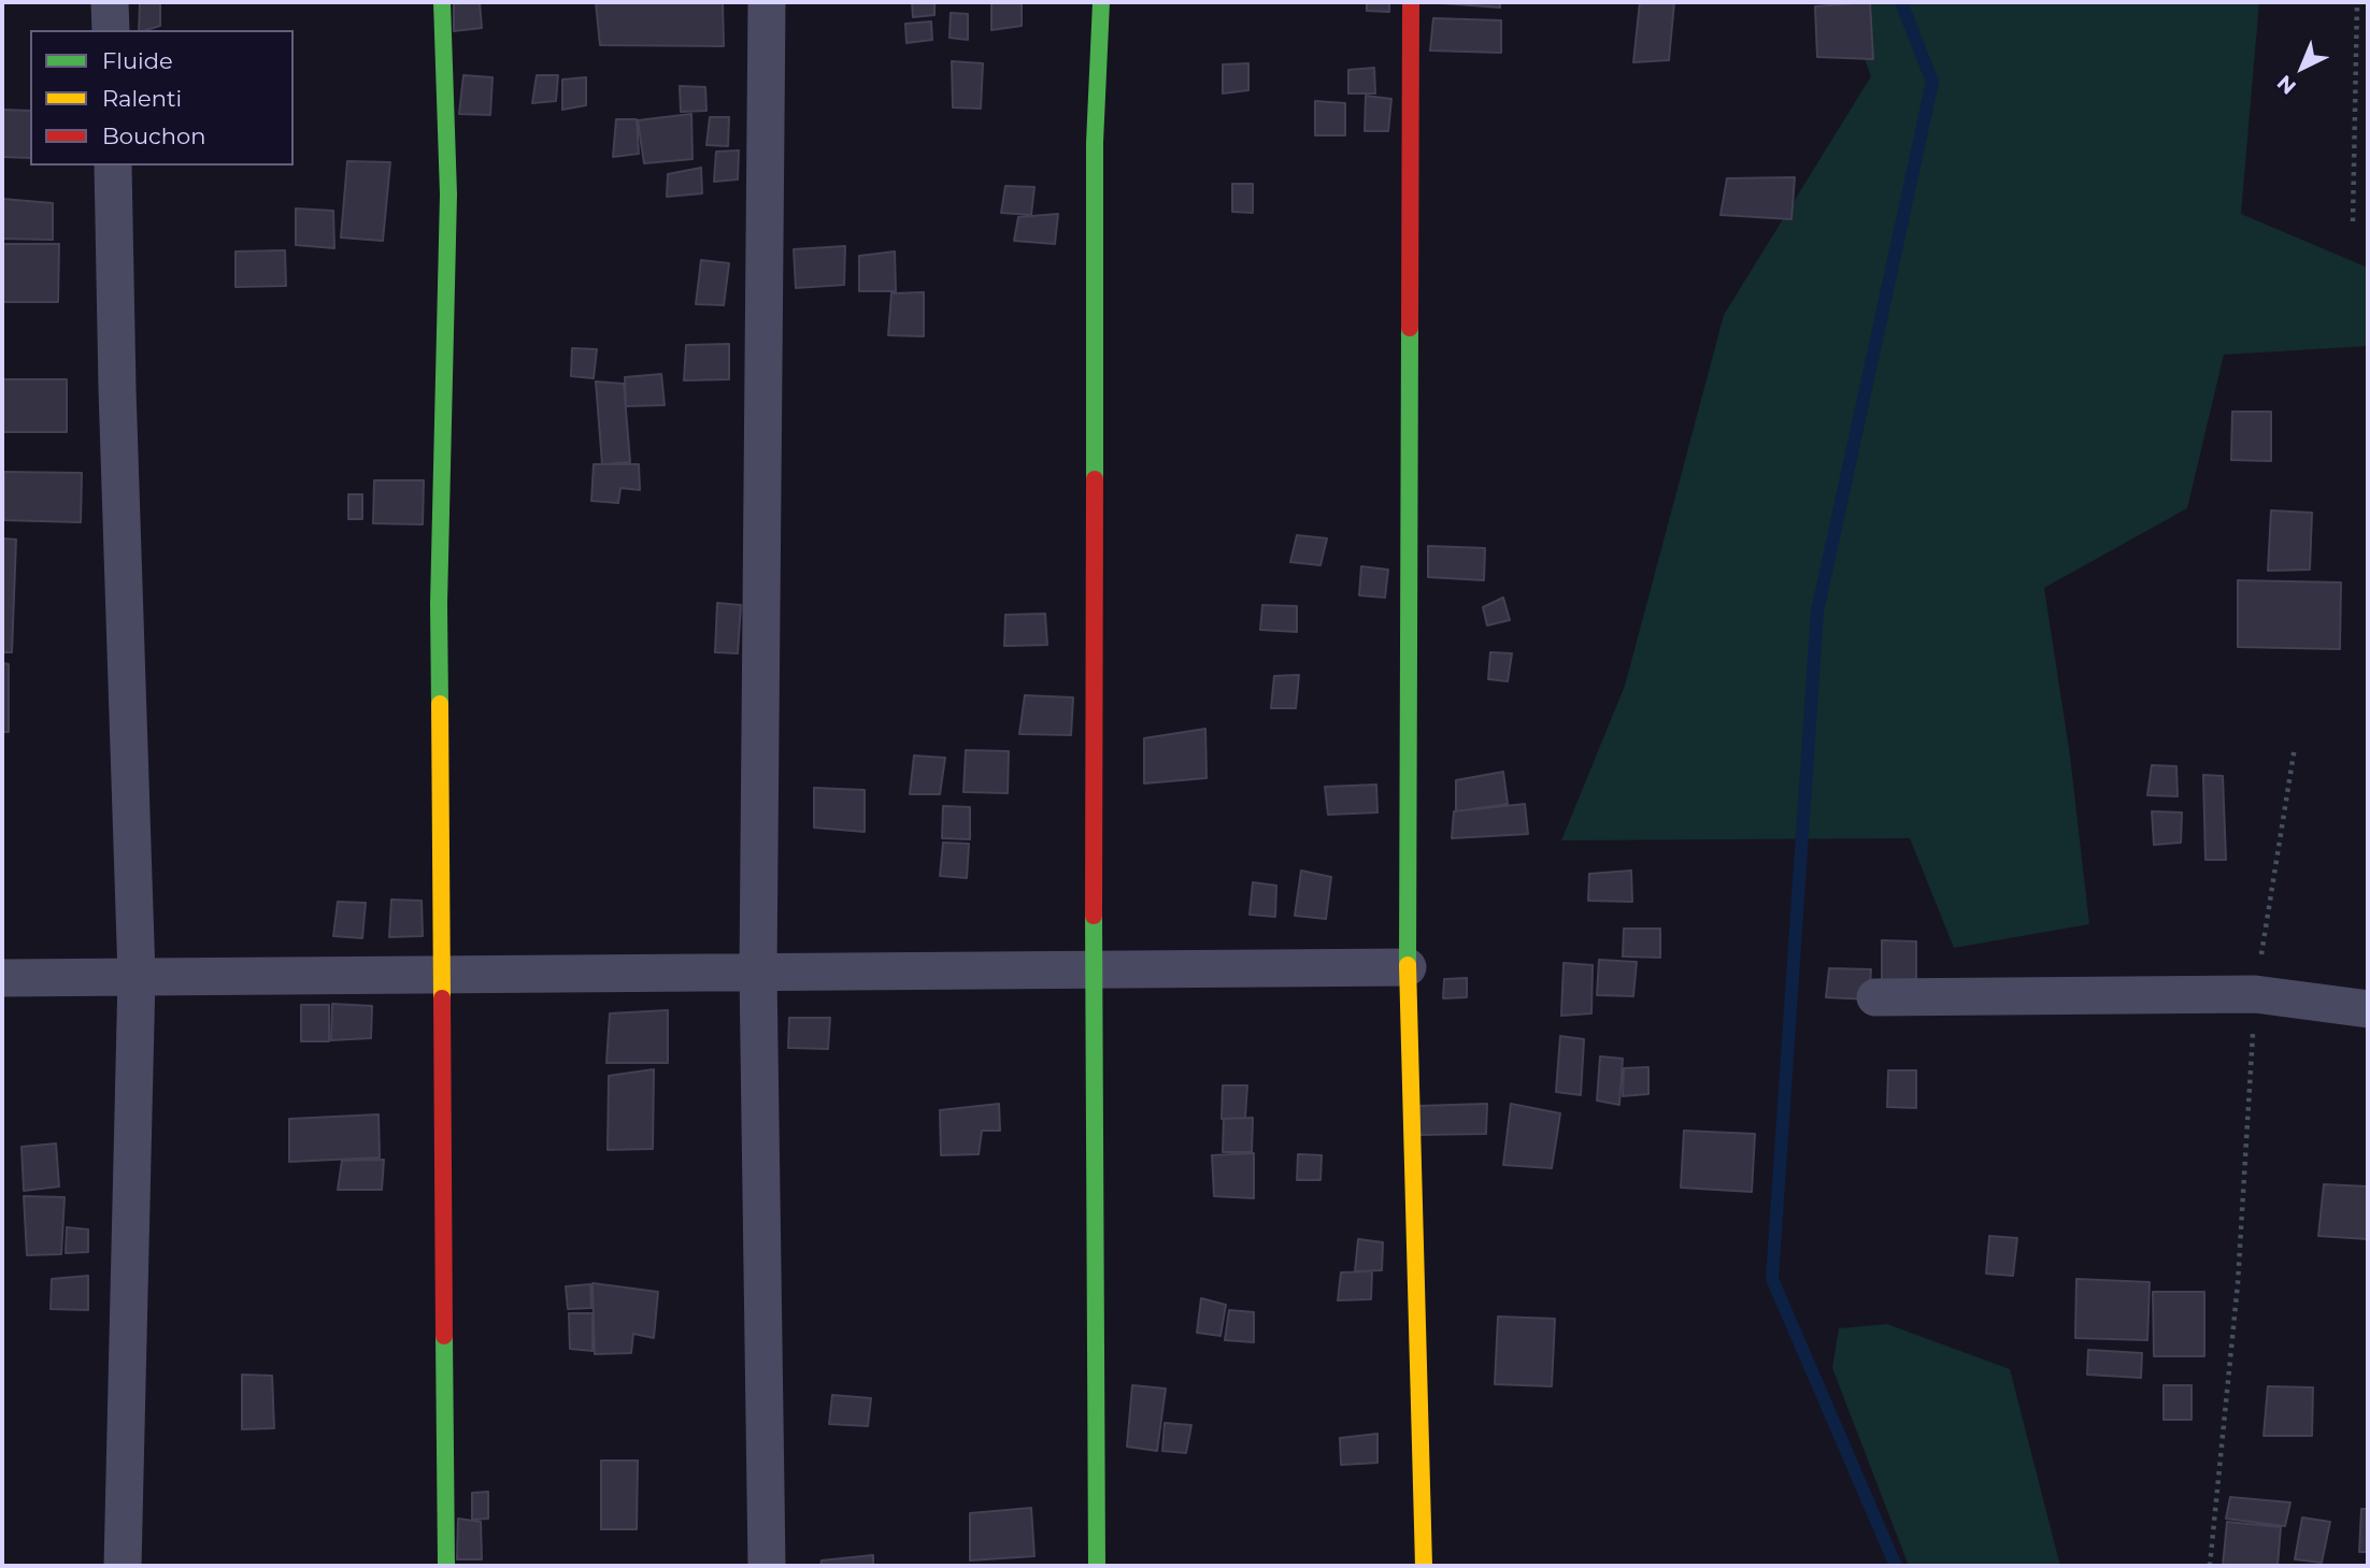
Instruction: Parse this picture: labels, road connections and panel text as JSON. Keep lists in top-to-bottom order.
{
  "legend": ["Fluide", "Ralenti", "Bouchon"],
  "north": "bottom left"
}
